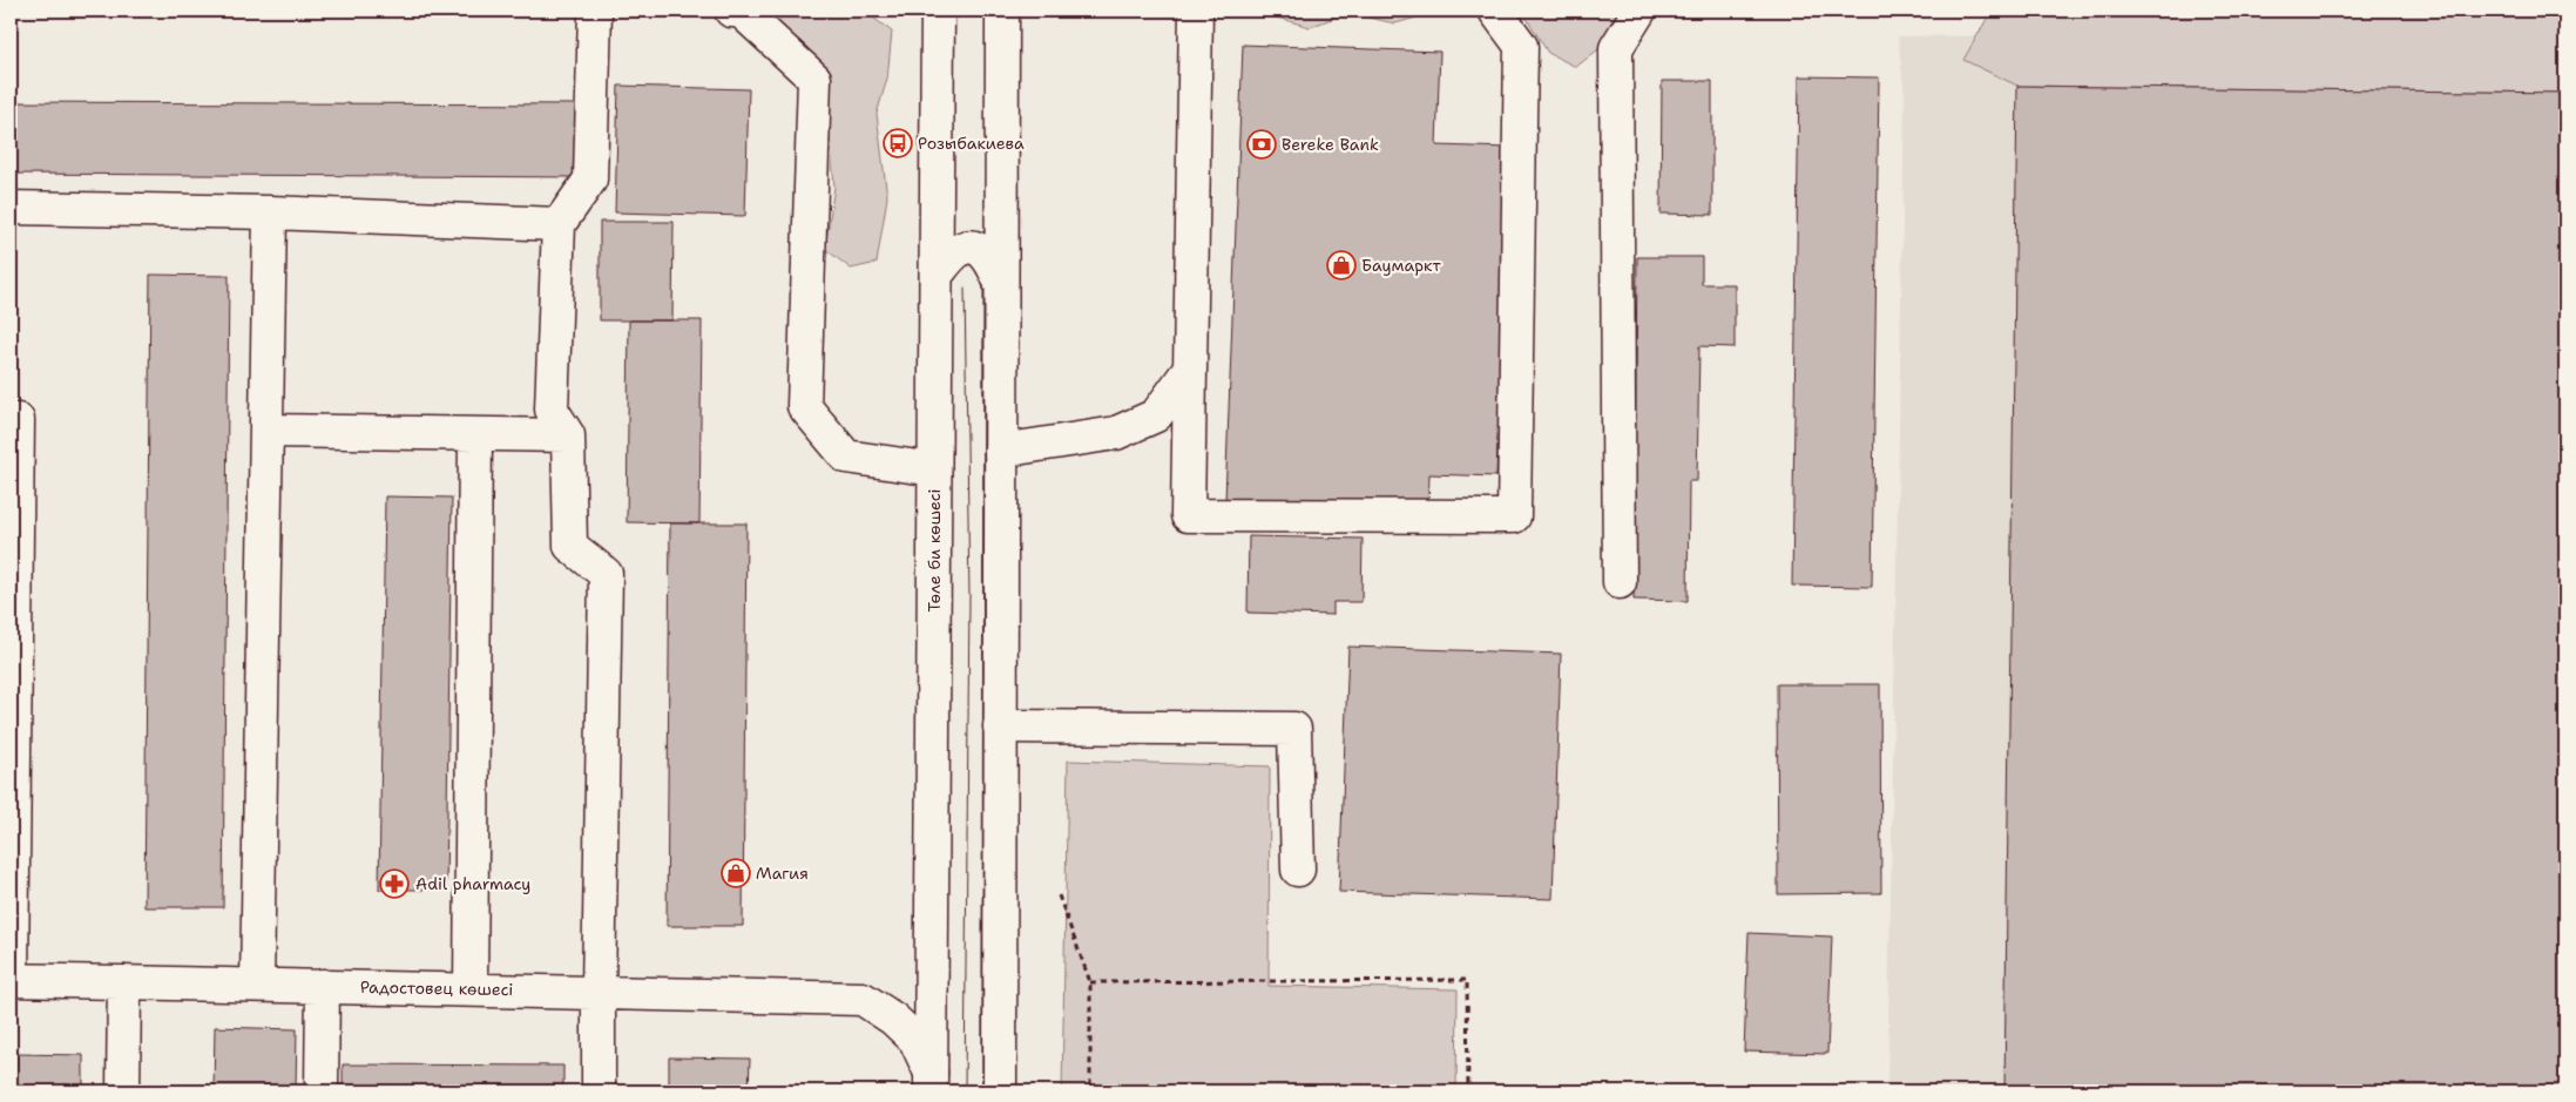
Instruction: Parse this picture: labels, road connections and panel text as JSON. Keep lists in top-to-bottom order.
{
  "streets": {
    "main road": ["Төле би көшесі", "Радостовец көшесі"]
  },
  "crossings": [
    ["Төле би көшесі", "Радостовец көшесі"]
  ],
  "places": {
    "bus stop": ["Розыбакиева"],
    "bank": ["Bereke Bank"],
    "shop": ["Баумаркт", "Магия"],
    "pharmacy": ["Adil pharmacy"]
  }
}
